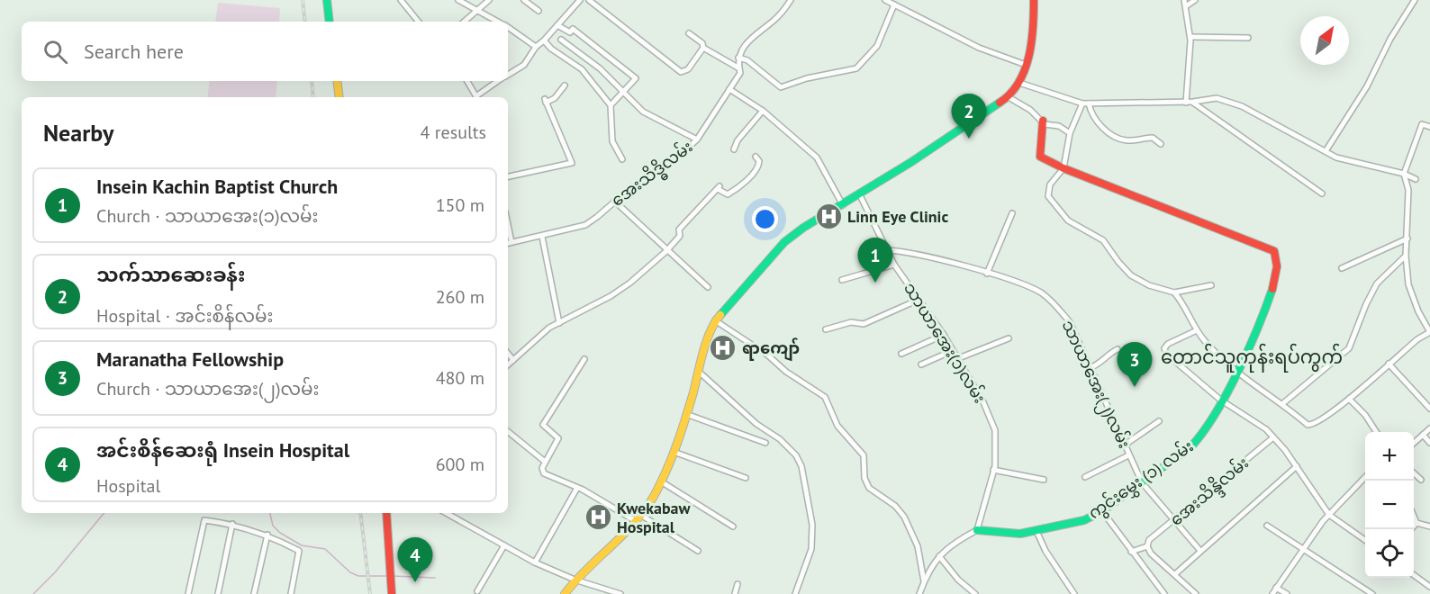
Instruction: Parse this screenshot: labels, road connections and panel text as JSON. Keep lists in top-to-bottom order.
{
  "streets": {
    "main road": ["ကွင်းမွှေး (၁) လမ်း"],
    "street": [
      "အေးသိဒ္ဓိလမ်း",
      "သာယာအေး(၁)လမ်း",
      "သာယာအေး(၂)လမ်း",
      "အေးသိန္ဒိလမ်း"
    ]
  },
  "crossings": [
    ["သာယာအေး(၁)လမ်း", "သာယာအေး(၂)လမ်း"],
    ["သာယာအေး(၁)လမ်း", "ကွင်းမွှေး (၁) လမ်း"],
    ["သာယာအေး(၂)လမ်း", "ကွင်းမွှေး (၁) လမ်း"],
    ["သာယာအေး(၂)လမ်း", "အေးသိန္ဒိလမ်း"]
  ],
  "districts": ["တောင်သူကုန်းရပ်ကွက်"],
  "places": {
    "hospital": ["Linn Eye Clinic", "ရာကျော်", "Kwekabaw Hospital"]
  },
  "north": "top right",
  "page": {
    "search": "Search here",
    "pins": [
      "2",
      "1",
      "3",
      "4"
    ],
    "heading": ["Nearby", "4 results"],
    "list": [
      {
        "mark": "1",
        "name": "Insein Kachin Baptist Church",
        "note": "Church · သာယာအေး(၁)လမ်း",
        "value": "150 m"
      },
      {
        "mark": "2",
        "name": "သက်သာဆေးခန်း",
        "note": "Hospital · အင်းစိန်လမ်း",
        "value": "260 m"
      },
      {
        "mark": "3",
        "name": "Maranatha Fellowship",
        "note": "Church · သာယာအေး(၂)လမ်း",
        "value": "480 m"
      },
      {
        "mark": "4",
        "name": "အင်းစိန်ဆေးရုံ Insein Hospital",
        "note": "Hospital",
        "value": "600 m"
      }
    ],
    "map_buttons": ["+", "−"]
  }
}
